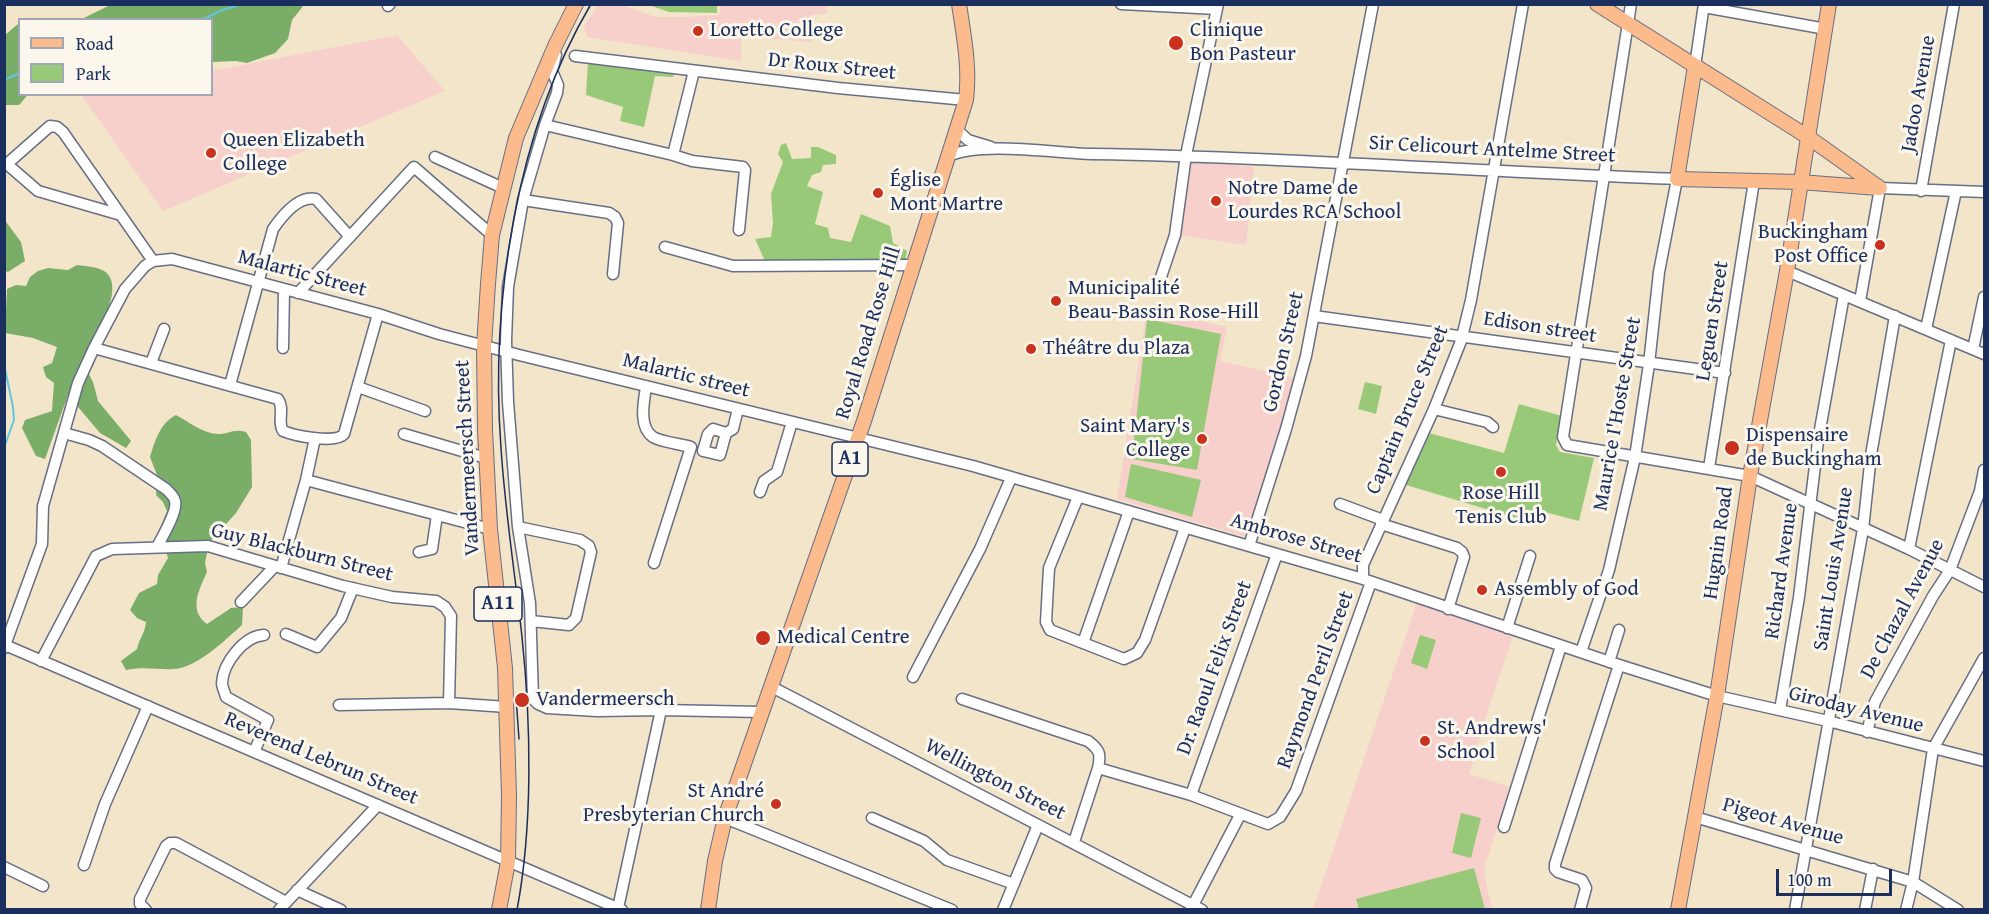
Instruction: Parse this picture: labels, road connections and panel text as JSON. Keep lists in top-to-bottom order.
{
  "streets": {
    "main road": [
      "Sir Celicourt Antelme Street",
      "Royal Road Rose Hill",
      "Vandermeersch Street",
      "A1",
      "Hugnin Road",
      "A11"
    ],
    "street": [
      "Dr Roux Street",
      "Jadoo Avenue",
      "Malartic Street",
      "Leguen Street",
      "Edison street",
      "Gordon Street",
      "Malartic street",
      "Captain Bruce Street",
      "Maurice I'Hoste Street",
      "Ambrose Street",
      "Guy Blackburn Street",
      "Saint Louis Avenue",
      "Richard Avenue",
      "De Chazal Avenue",
      "Dr. Raoul Felix Street",
      "Raymond Peril Street",
      "Giroday Avenue",
      "Reverend Lebrun Street",
      "Wellington Street",
      "Pigeot Avenue"
    ]
  },
  "crossings": [
    ["Dr Roux Street", "Royal Road Rose Hill"],
    ["Jadoo Avenue", "Sir Celicourt Antelme Street"],
    ["Sir Celicourt Antelme Street", "Leguen Street"],
    ["Sir Celicourt Antelme Street", "Royal Road Rose Hill"],
    ["Sir Celicourt Antelme Street", "Gordon Street"],
    ["Sir Celicourt Antelme Street", "Captain Bruce Street"],
    ["Sir Celicourt Antelme Street", "Maurice I'Hoste Street"],
    ["Sir Celicourt Antelme Street", "Hugnin Road"],
    ["Malartic Street", "Malartic street"],
    ["Malartic Street", "Vandermeersch Street"],
    ["Leguen Street", "Edison street"],
    ["Edison street", "Gordon Street"],
    ["Edison street", "Captain Bruce Street"],
    ["Edison street", "Maurice I'Hoste Street"],
    ["Royal Road Rose Hill", "Malartic street"],
    ["Royal Road Rose Hill", "Ambrose Street"],
    ["Royal Road Rose Hill", "Wellington Street"],
    ["Gordon Street", "Ambrose Street"],
    ["Malartic street", "Vandermeersch Street"],
    ["Malartic street", "Ambrose Street"],
    ["Captain Bruce Street", "Ambrose Street"],
    ["Captain Bruce Street", "Raymond Peril Street"],
    ["Maurice I'Hoste Street", "Ambrose Street"],
    ["Vandermeersch Street", "Reverend Lebrun Street"],
    ["Ambrose Street", "Hugnin Road"],
    ["Ambrose Street", "Dr. Raoul Felix Street"],
    ["Ambrose Street", "Raymond Peril Street"],
    ["Ambrose Street", "Giroday Avenue"],
    ["Hugnin Road", "Giroday Avenue"],
    ["Hugnin Road", "Pigeot Avenue"],
    ["Guy Blackburn Street", "Reverend Lebrun Street"],
    ["Saint Louis Avenue", "Giroday Avenue"],
    ["Saint Louis Avenue", "Pigeot Avenue"],
    ["Richard Avenue", "Giroday Avenue"],
    ["De Chazal Avenue", "Giroday Avenue"]
  ],
  "places": [
    "Loretto College",
    "Clinique Bon Pasteur",
    "Queen Elizabeth College",
    "Église Mont Martre",
    "Notre Dame de Lourdes RCA School",
    "Buckingham Post Office",
    "Municipalité Beau-Bassin Rose-Hill",
    "Théâtre du Plaza",
    "Saint Mary's College",
    "Dispensaire de Buckingham",
    "Rose Hill Tenis Club",
    "Assembly of God",
    "Medical Centre",
    "Vandermeersch",
    "St. Andrews' School",
    "St André Presbyterian Church"
  ],
  "legend": ["Road", "Park"],
  "scale_bar": "100 m"
}
